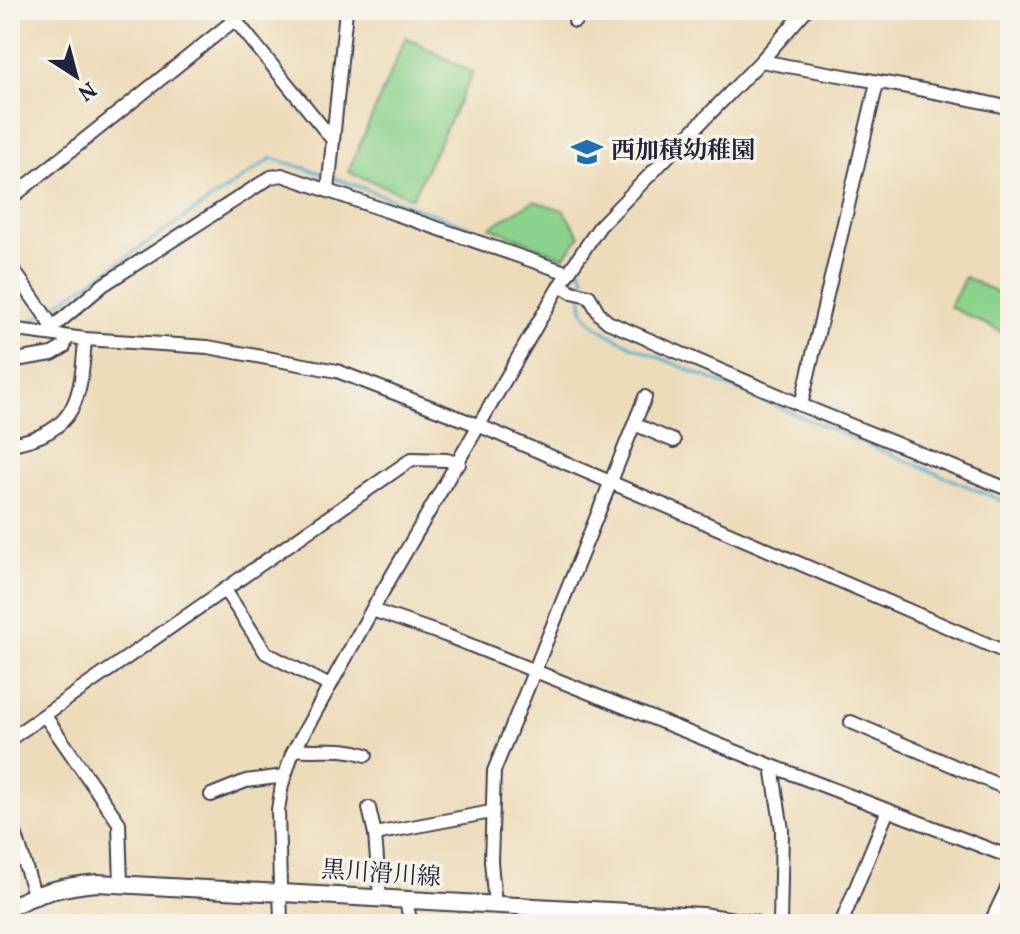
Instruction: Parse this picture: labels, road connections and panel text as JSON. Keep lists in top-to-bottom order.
{
  "streets": {
    "main road": ["黒川滑川線"]
  },
  "places": {
    "school or university": ["西加積幼稚園"]
  },
  "north": "bottom right"
}
